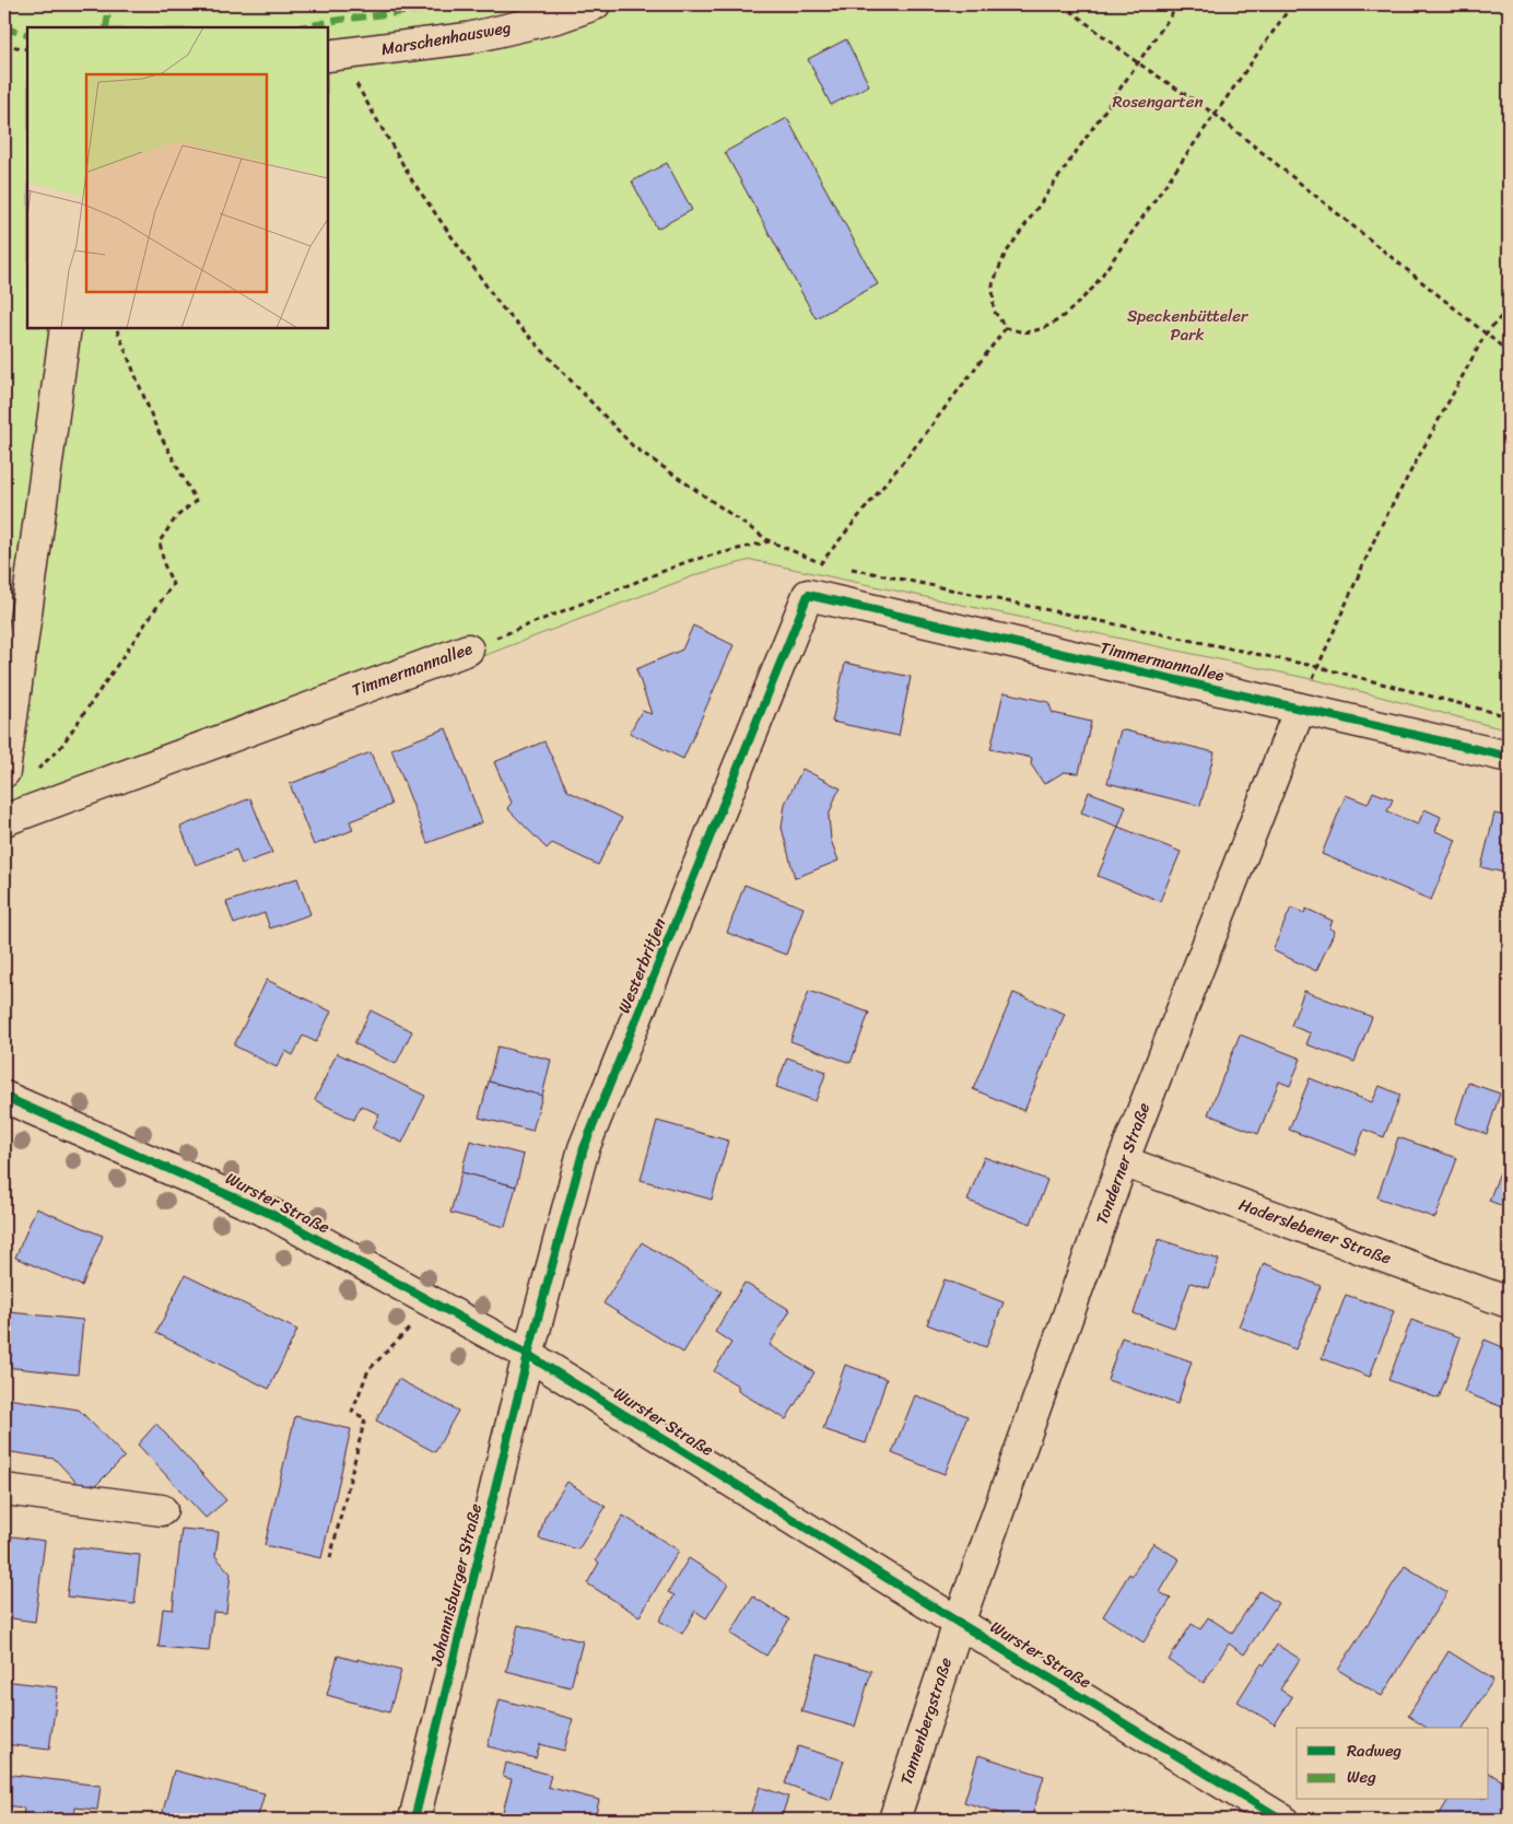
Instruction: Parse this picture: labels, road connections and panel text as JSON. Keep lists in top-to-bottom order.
{
  "streets": {
    "street": [
      "Marschenhausweg",
      "Timmermannallee",
      "Westerbritjen",
      "Tonderner Straße",
      "Wurster Straße",
      "Haderslebener Straße",
      "Johannisburger Straße",
      "Tannenbergstraße"
    ]
  },
  "crossings": [
    ["Timmermannallee", "Westerbritjen"],
    ["Timmermannallee", "Tonderner Straße"],
    ["Westerbritjen", "Wurster Straße"],
    ["Westerbritjen", "Johannisburger Straße"],
    ["Tonderner Straße", "Wurster Straße"],
    ["Tonderner Straße", "Haderslebener Straße"],
    ["Tonderner Straße", "Tannenbergstraße"],
    ["Wurster Straße", "Johannisburger Straße"],
    ["Wurster Straße", "Tannenbergstraße"]
  ],
  "parks": ["Rosengarten", "Speckenbütteler Park"],
  "legend": ["Radweg", "Weg"]
}
